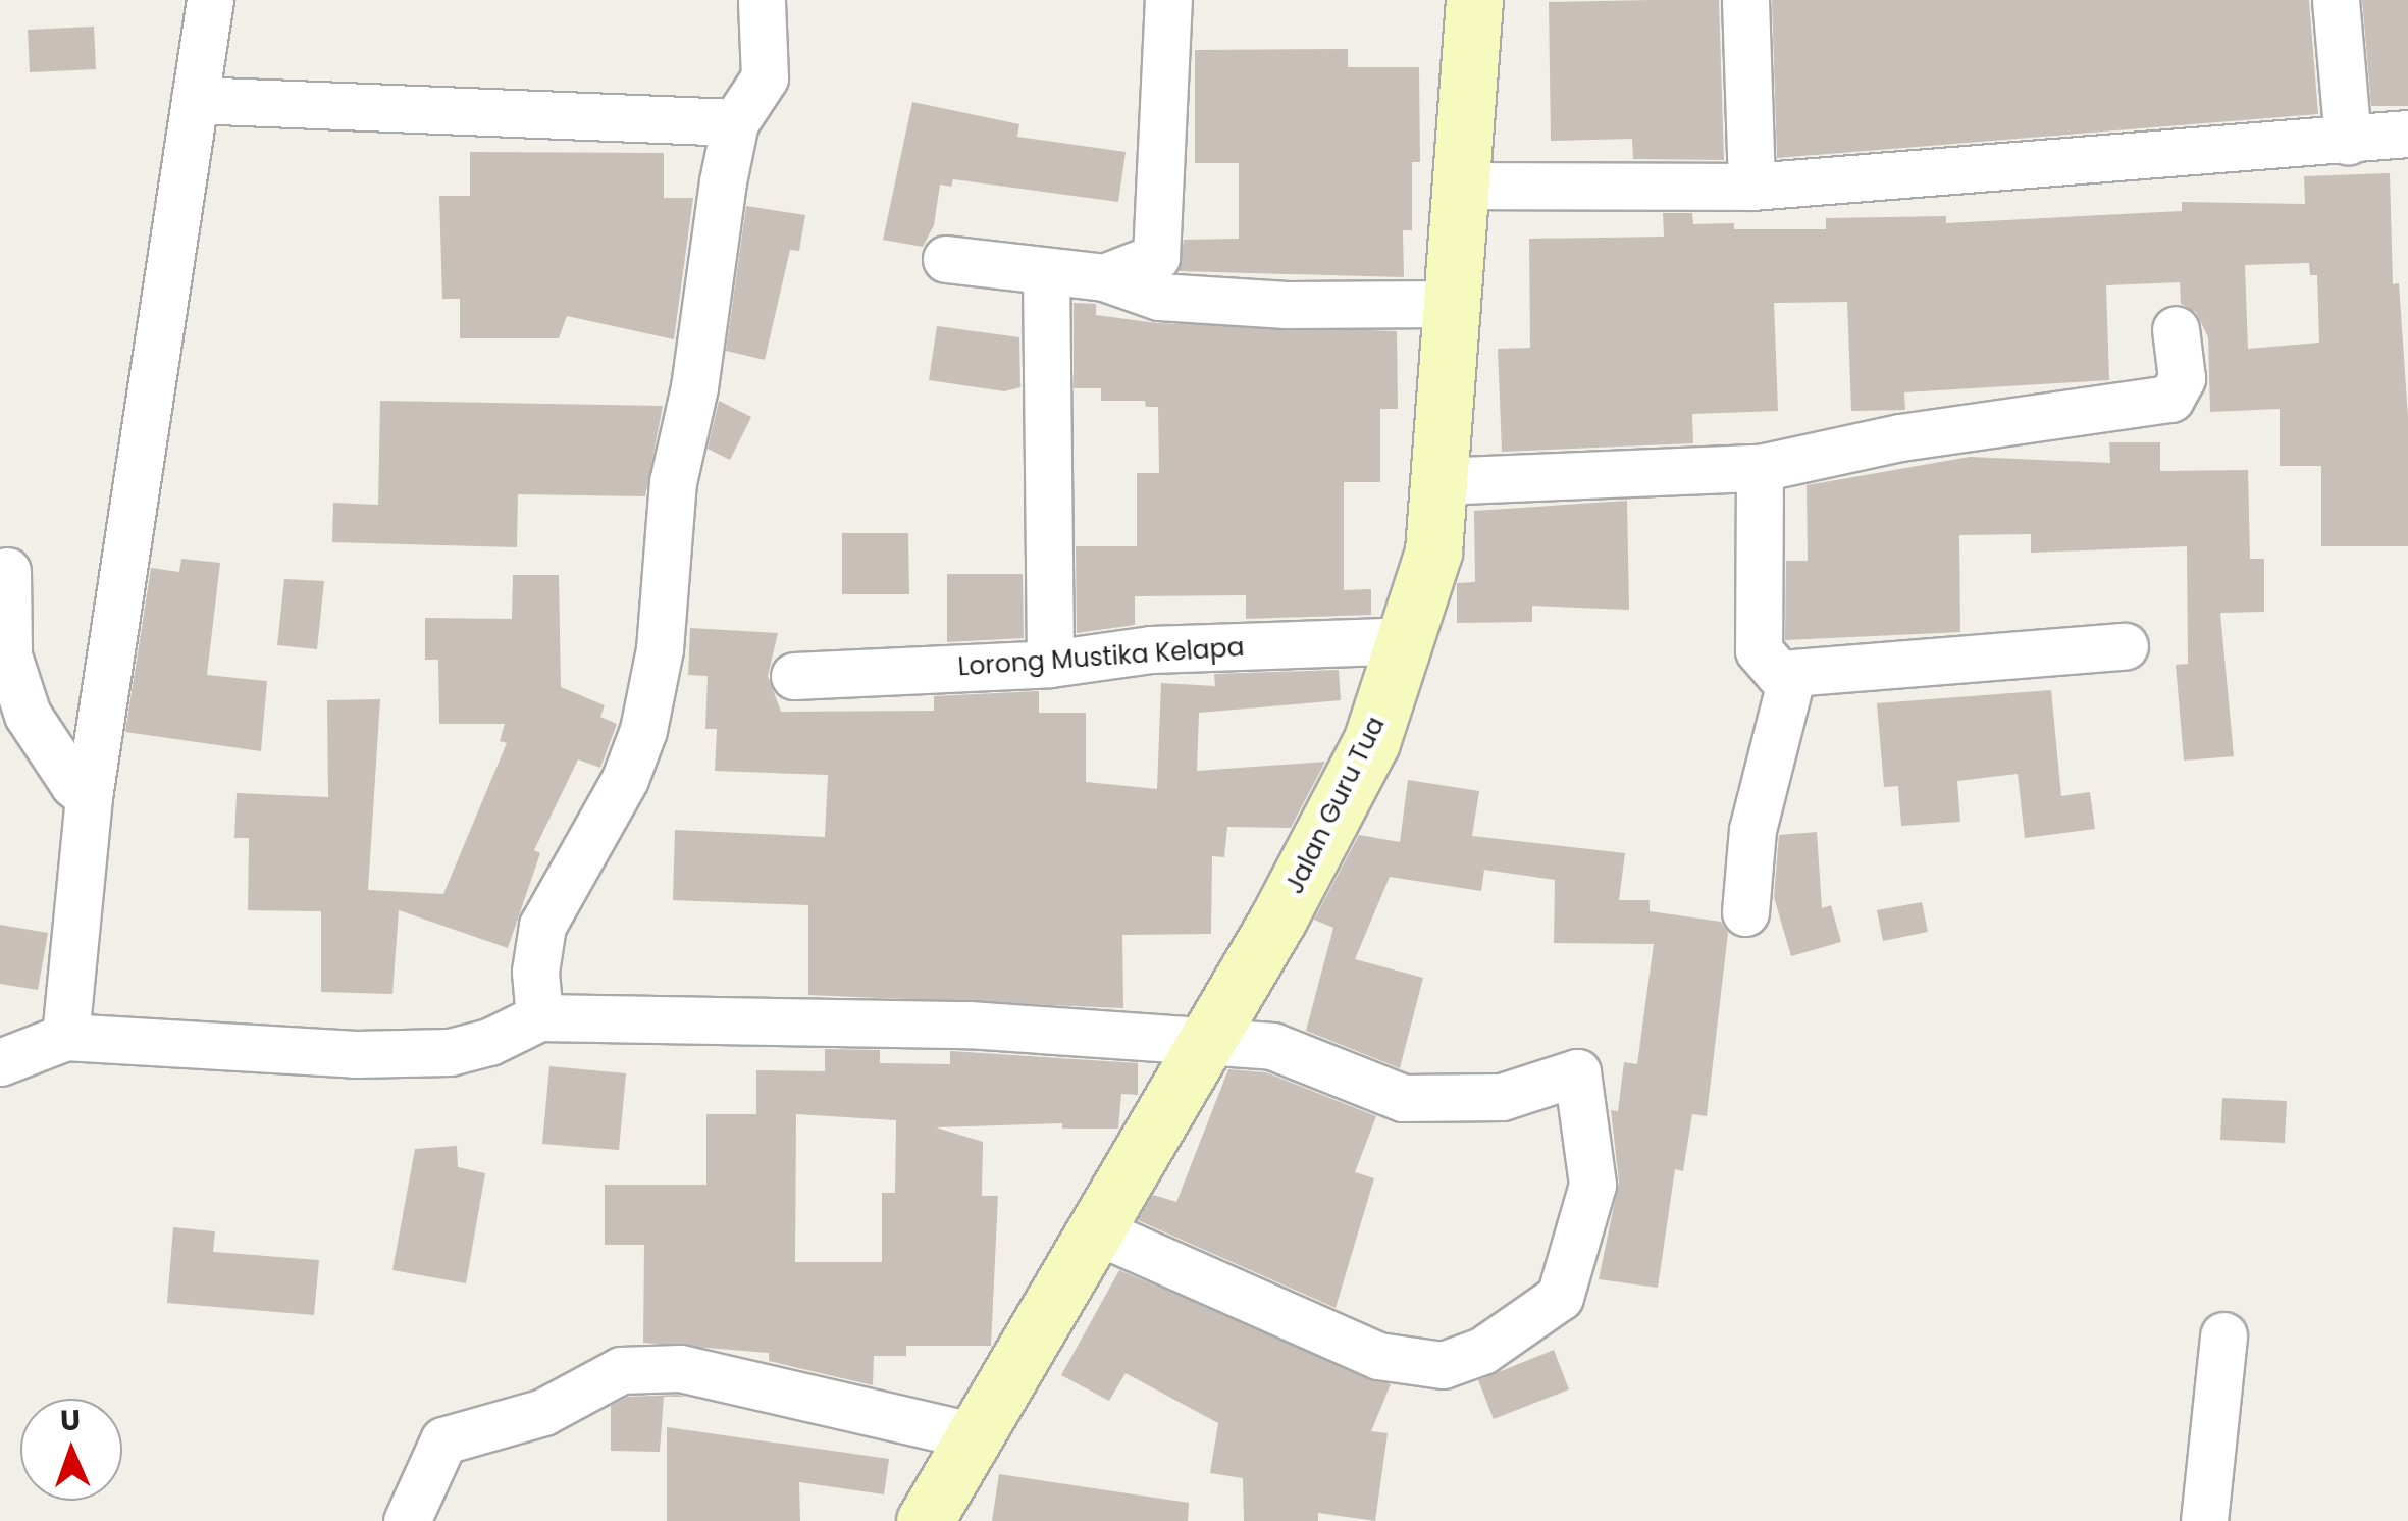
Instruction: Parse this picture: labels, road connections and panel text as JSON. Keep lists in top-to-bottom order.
{
  "streets": {
    "main road": ["Jalan Guru Tua"],
    "street": ["Lorong Mustika Kelapa"]
  },
  "crossings": [
    ["Lorong Mustika Kelapa", "Jalan Guru Tua"]
  ],
  "north": "top"
}
